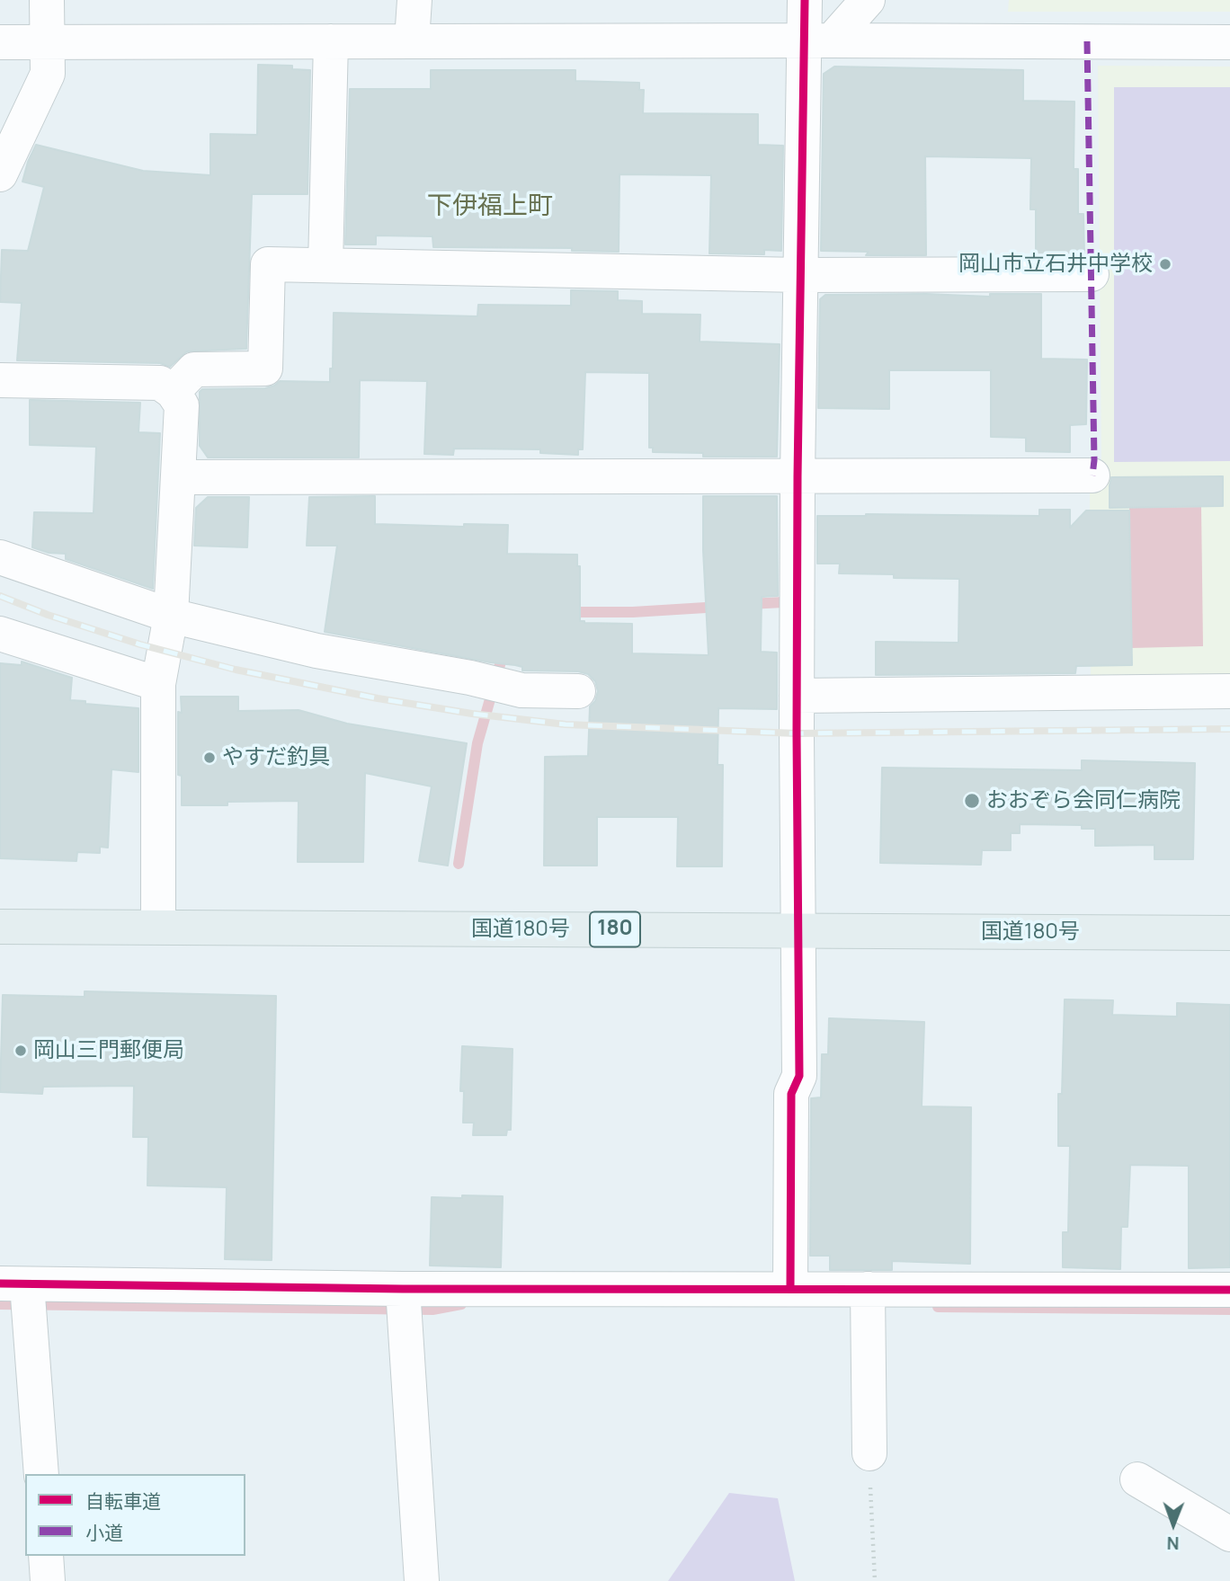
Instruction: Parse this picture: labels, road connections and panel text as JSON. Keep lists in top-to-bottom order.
{
  "streets": {
    "highway": ["国道180号", "180"]
  },
  "districts": ["下伊福上町"],
  "places": [
    "岡山市立石井中学校",
    "やすだ釣具",
    "おおぞら会同仁病院",
    "岡山三門郵便局"
  ],
  "legend": ["自転車道", "小道"],
  "north": "bottom"
}
